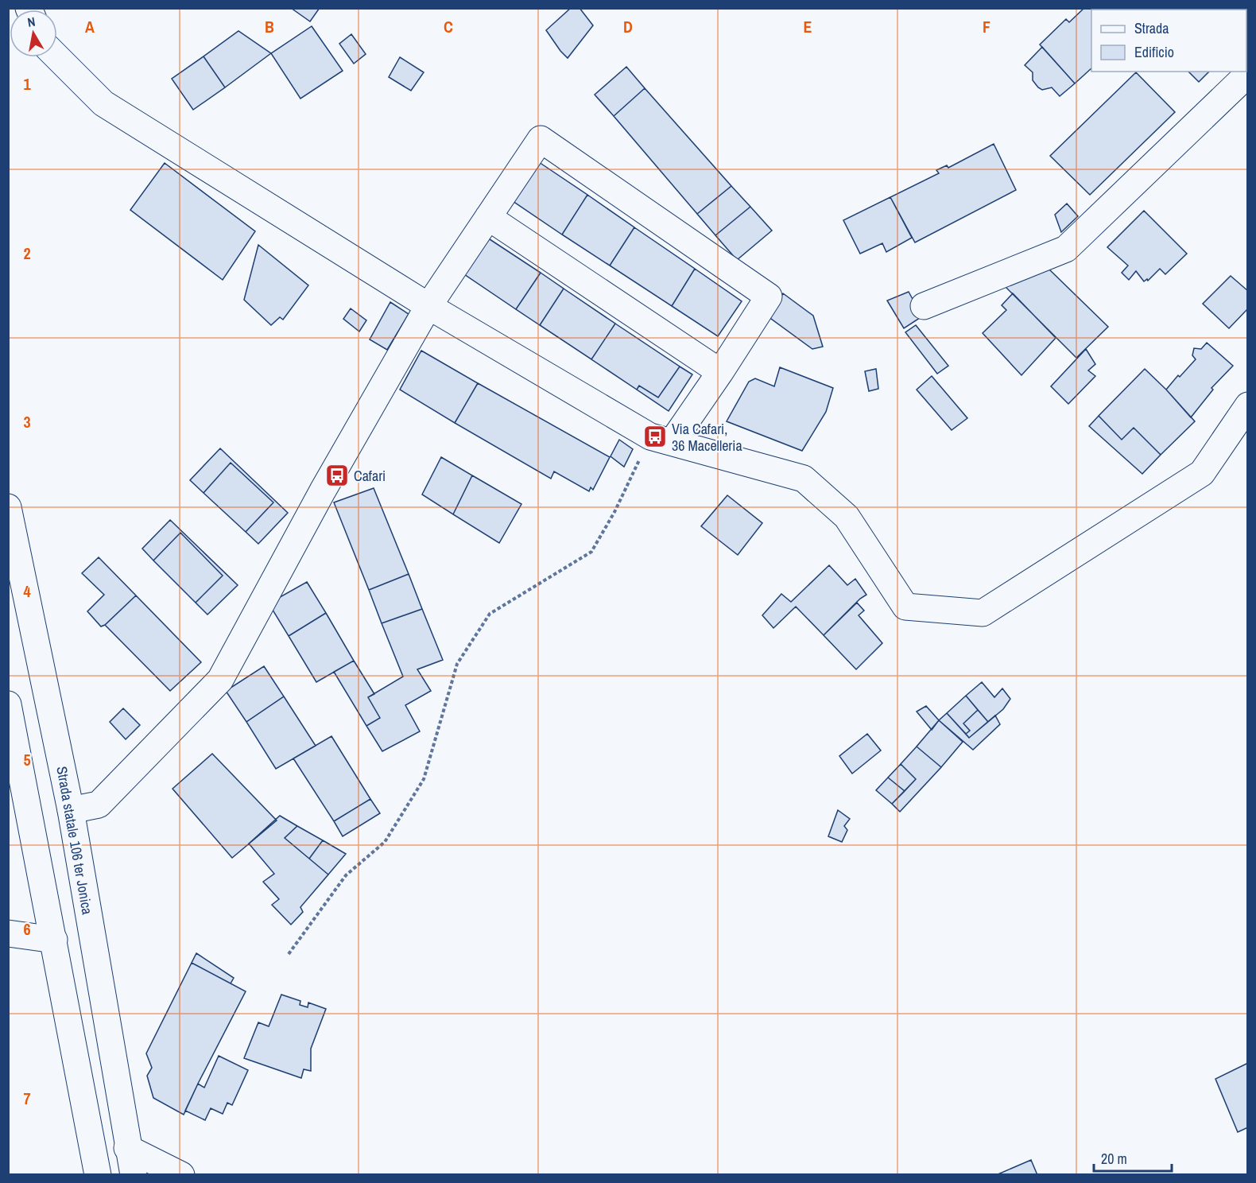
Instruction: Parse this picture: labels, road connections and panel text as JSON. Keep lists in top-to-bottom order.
{
  "streets": {
    "street": ["Strada statale 106 ter Jonica"]
  },
  "places": {
    "bus stop": ["Via Cafari, 36 Macelleria", "Cafari"]
  },
  "legend": ["Strada", "Edificio"],
  "scale_bar": "20 m",
  "north": "top",
  "grid": {
    "columns": [
      "A",
      "B",
      "C",
      "D",
      "E",
      "F"
    ],
    "rows": [
      "1",
      "2",
      "3",
      "4",
      "5",
      "6",
      "7"
    ]
  }
}
